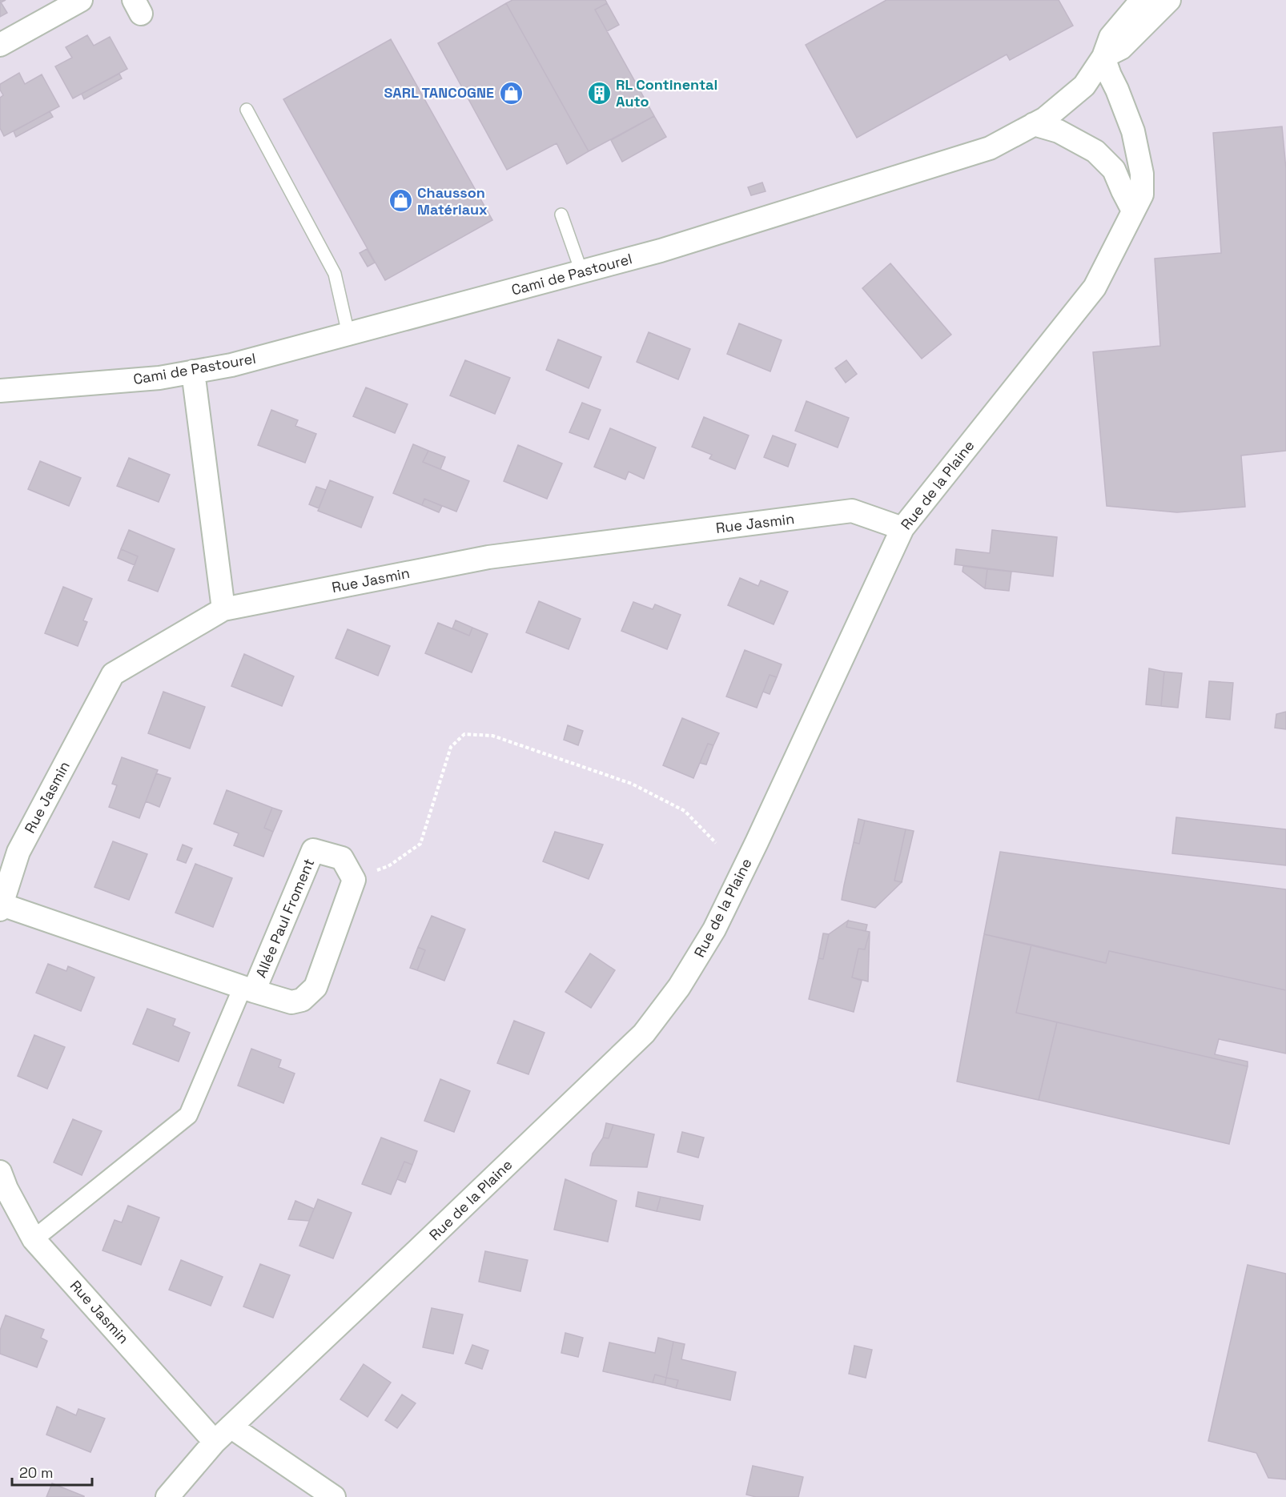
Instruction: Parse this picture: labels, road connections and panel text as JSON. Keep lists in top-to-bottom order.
{
  "streets": {
    "street": [
      "Cami de Pastourel",
      "Rue de la Plaine",
      "Rue Jasmin",
      "Allée Paul Froment"
    ]
  },
  "crossings": [
    ["Cami de Pastourel", "Rue de la Plaine"],
    ["Rue de la Plaine", "Rue Jasmin"],
    ["Rue Jasmin", "Allée Paul Froment"]
  ],
  "places": {
    "shop": ["SARL TANCOGNE", "Chausson Matériaux"],
    "building": ["RL Continental Auto"]
  },
  "scale_bar": "20 m"
}
